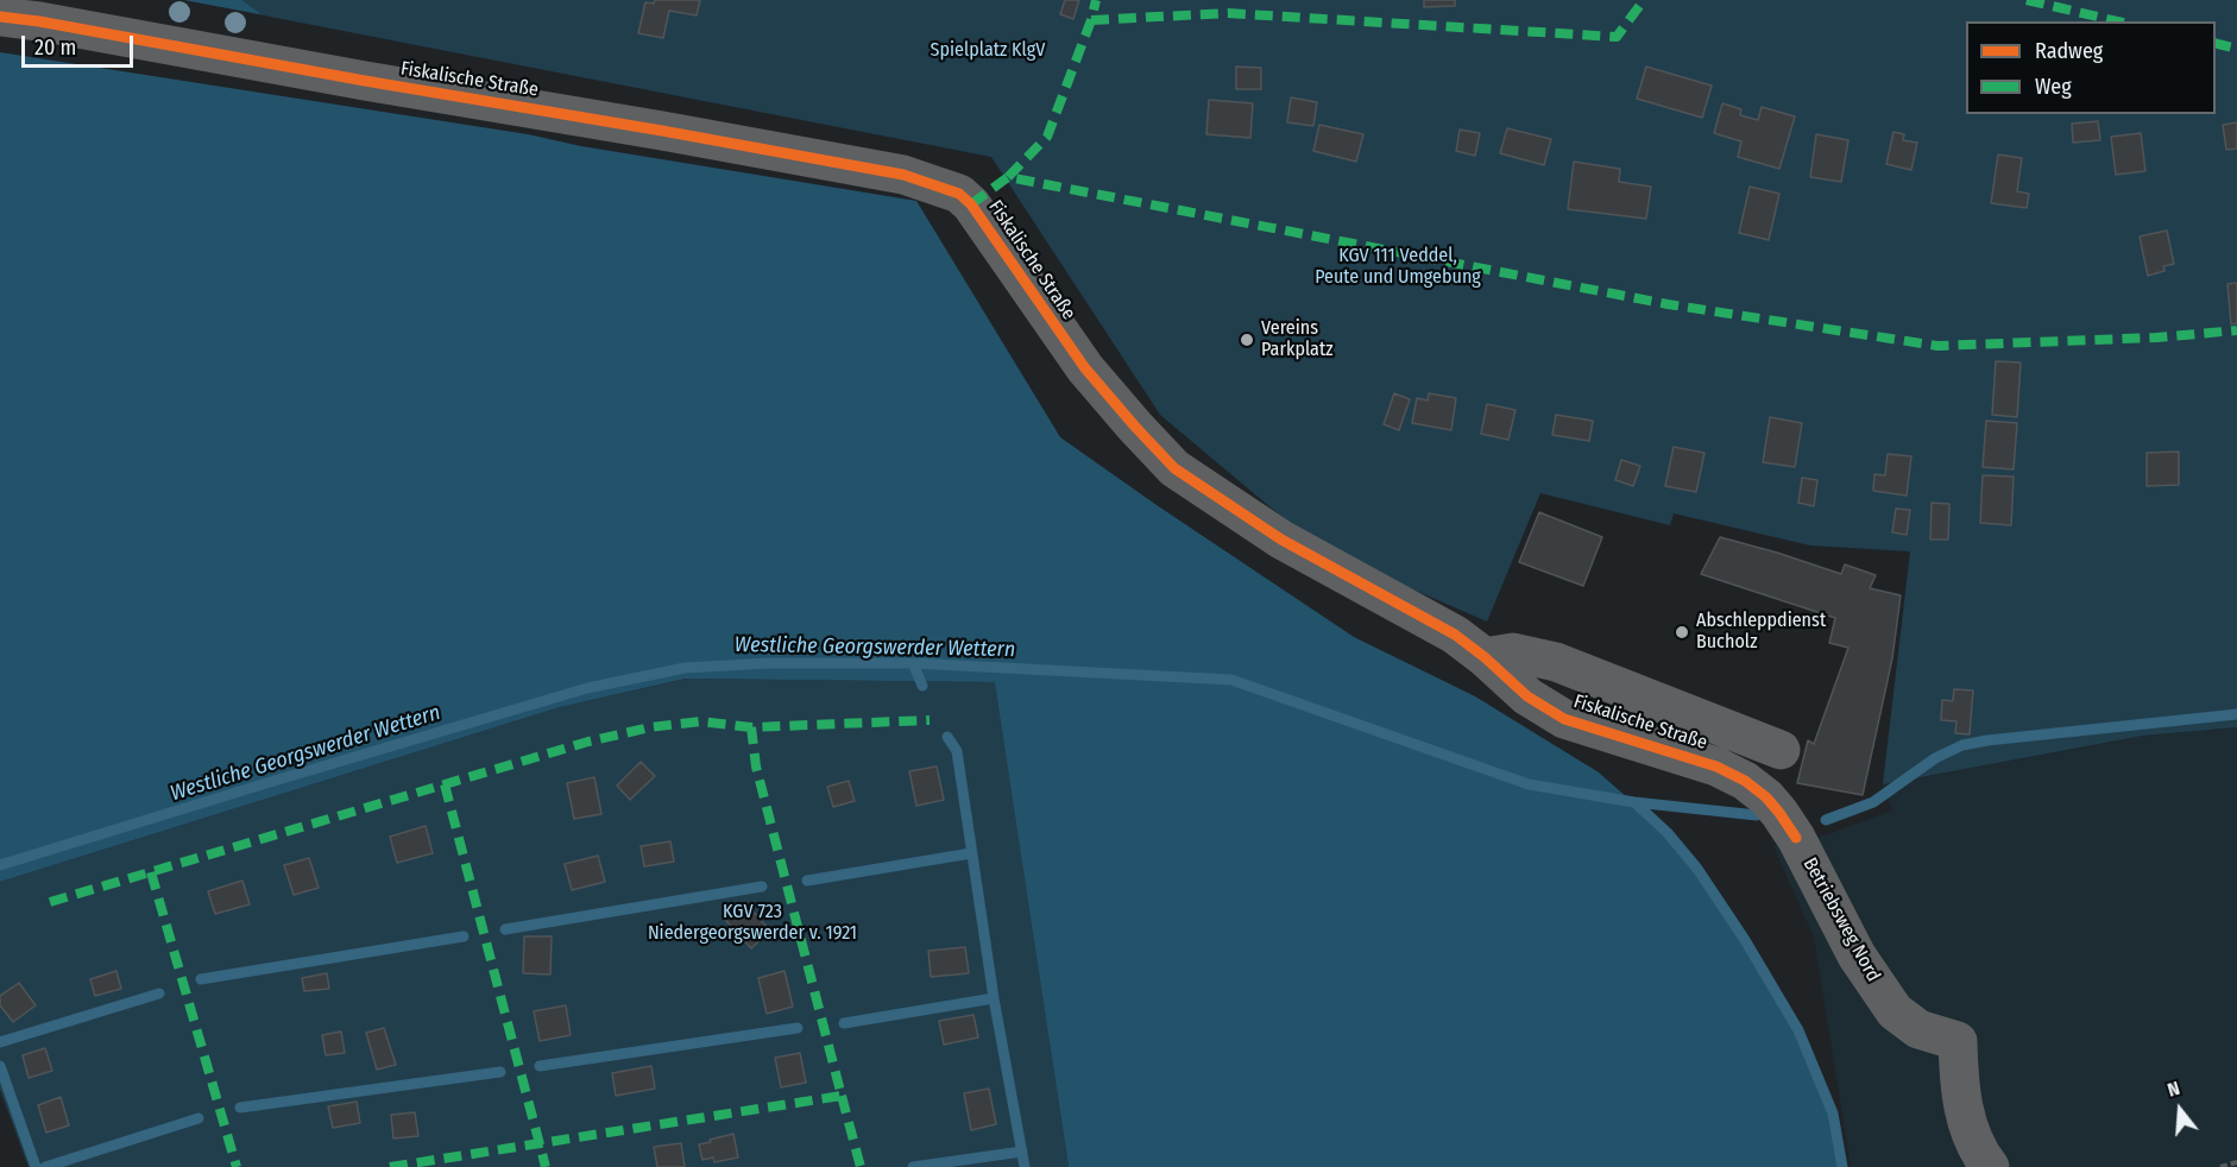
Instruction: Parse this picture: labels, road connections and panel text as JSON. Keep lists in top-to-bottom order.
{
  "streets": {
    "street": ["Fiskalische Straße", "Betriebsweg Nord"]
  },
  "crossings": [
    ["Fiskalische Straße", "Betriebsweg Nord"]
  ],
  "water": ["Westliche Georgswerder Wettern"],
  "parks": ["Spielplatz KlgV", "KGV 111 Veddel, Peute und Umgebung", "KGV 723 Niedergeorgswerder v. 1921"],
  "places": ["Vereins Parkplatz", "Abschleppdienst Bucholz"],
  "legend": ["Radweg", "Weg"],
  "scale_bar": "20 m",
  "north": "top"
}
